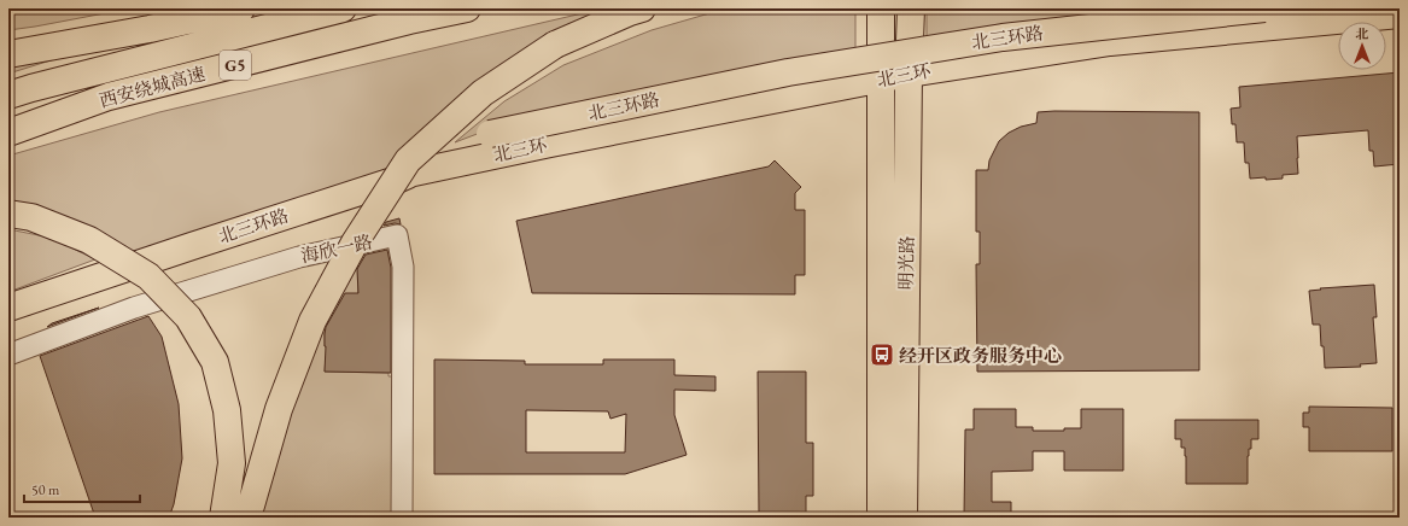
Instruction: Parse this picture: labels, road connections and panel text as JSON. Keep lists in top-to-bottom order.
{
  "streets": {
    "main road": [
      "北三环路",
      "G5",
      "北三环",
      "西安绕城高速",
      "明光路"
    ],
    "street": ["海欣一路"]
  },
  "crossings": [
    ["北三环路", "北三环"],
    ["北三环", "明光路"]
  ],
  "places": {
    "bus stop": ["经开区政务服务中心"]
  },
  "scale_bar": "50 m",
  "north": "top"
}
